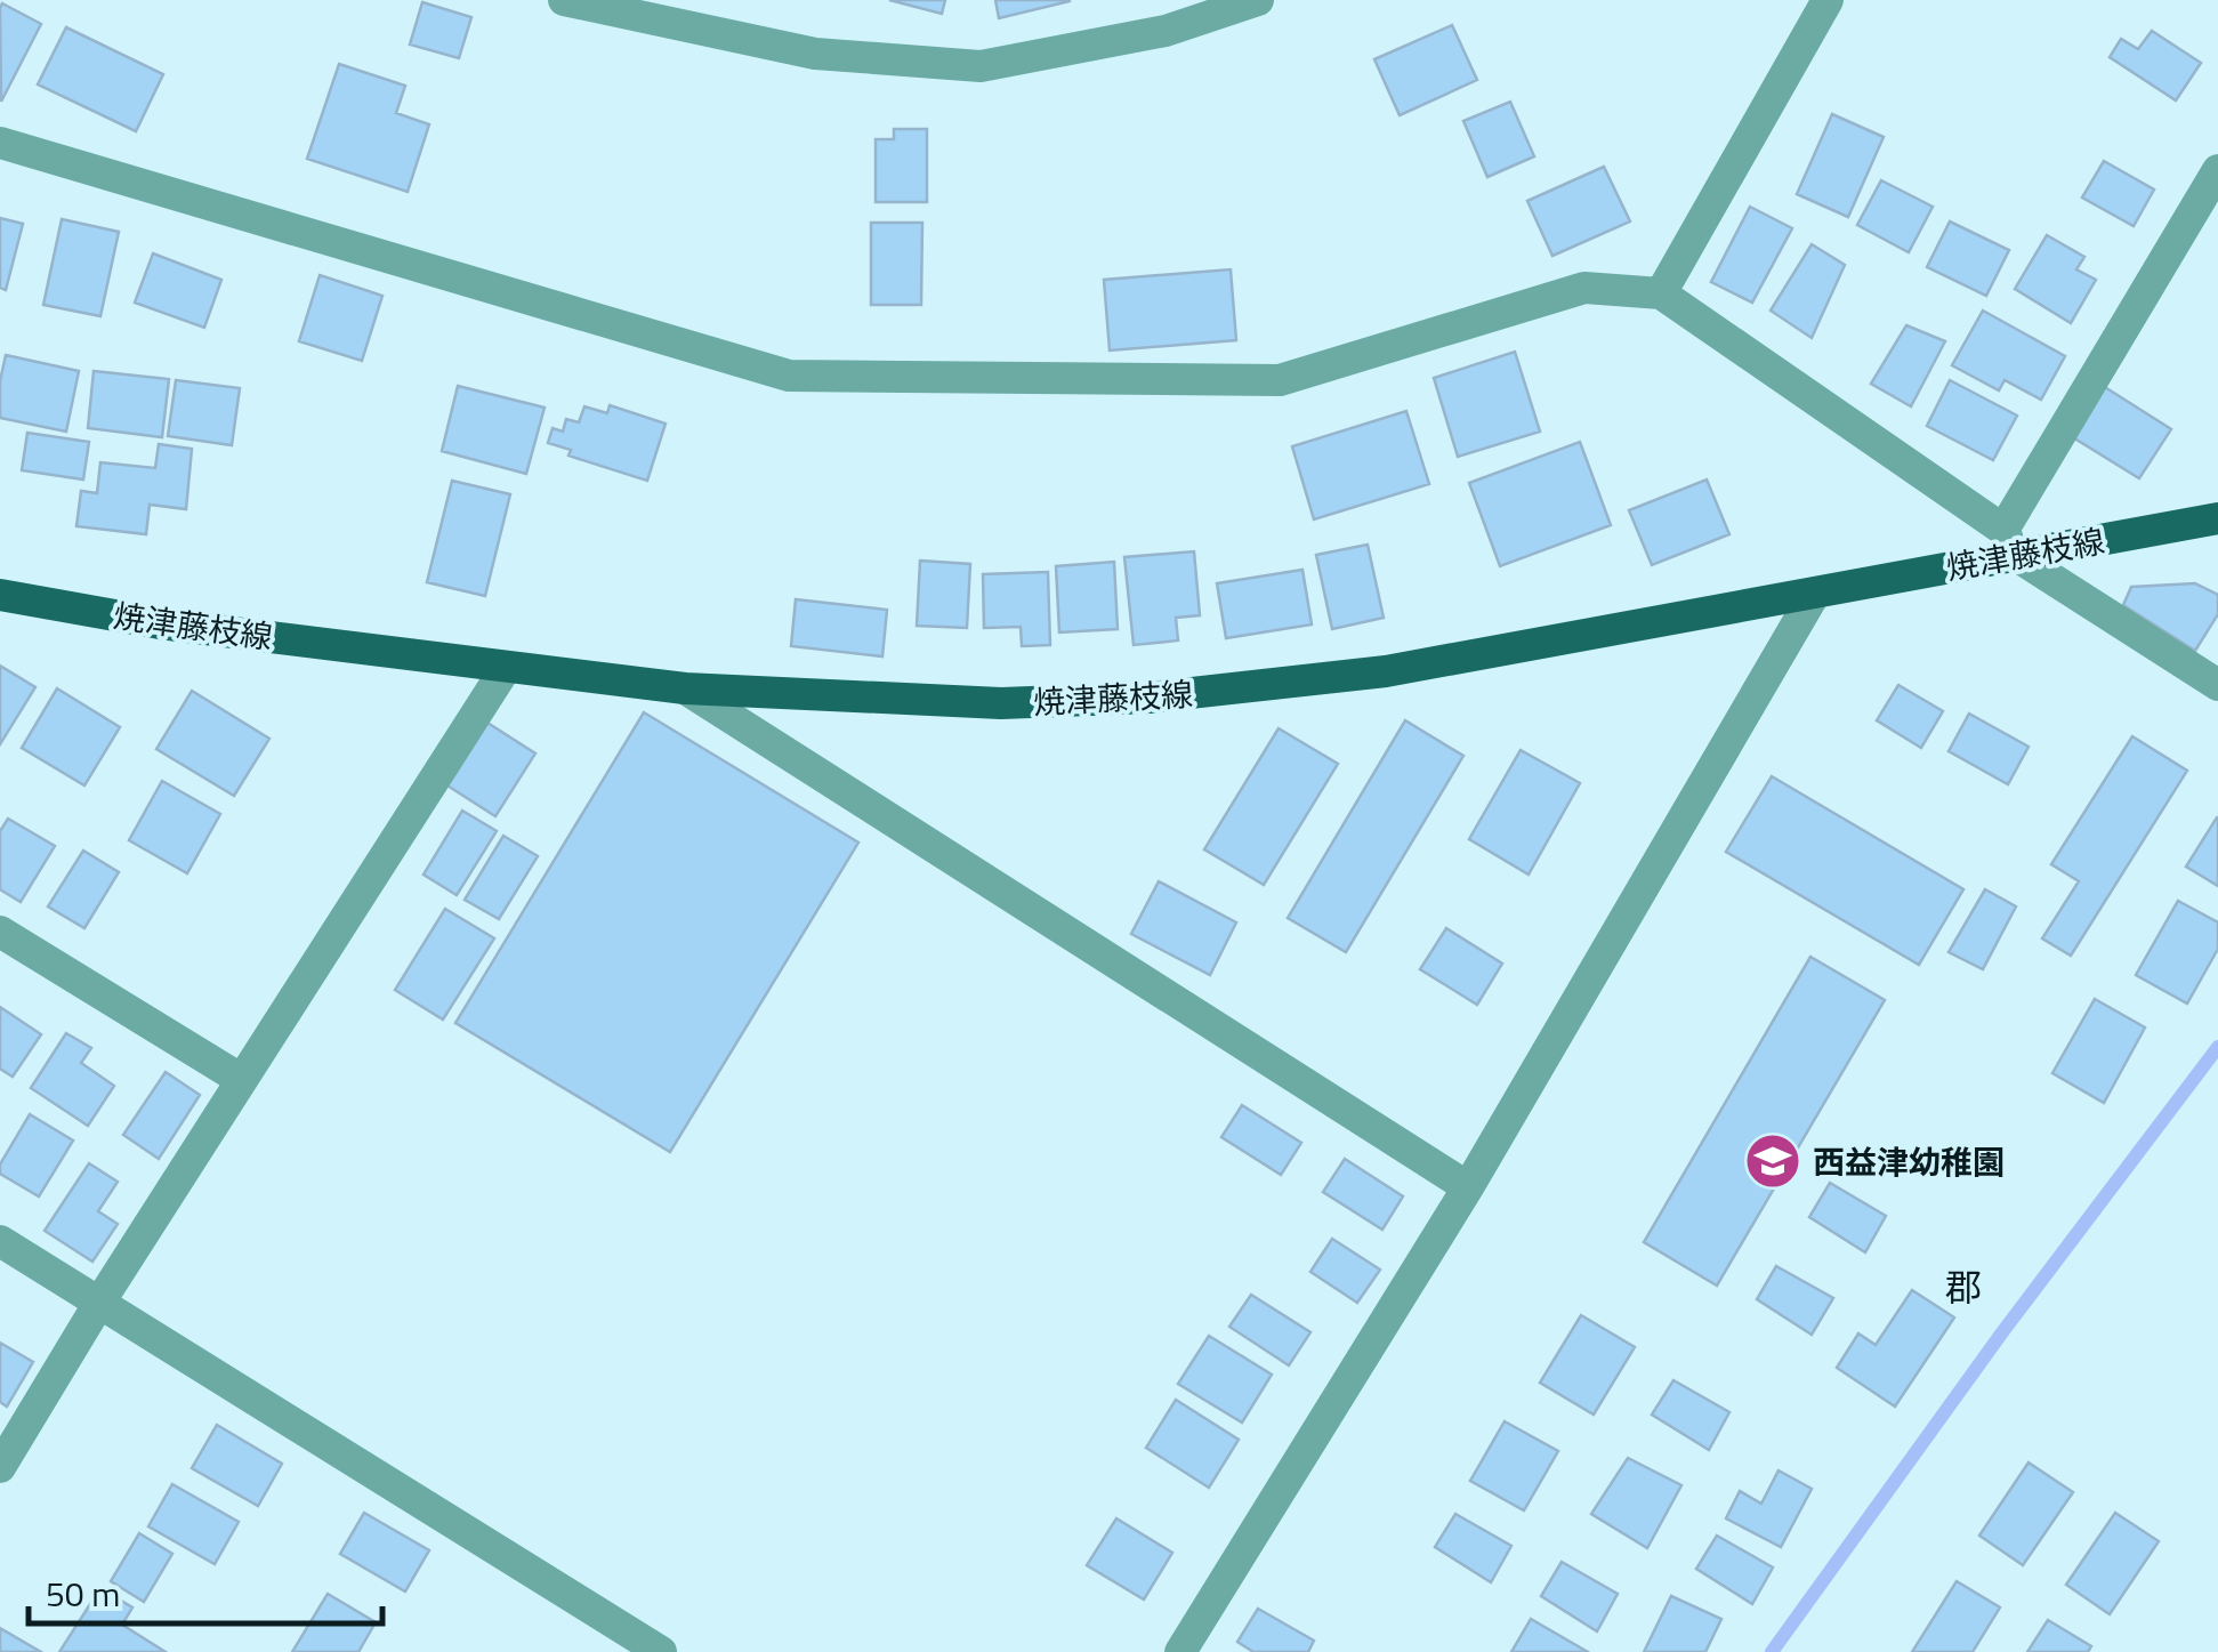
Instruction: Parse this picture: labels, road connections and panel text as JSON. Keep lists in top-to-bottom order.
{
  "streets": {
    "main road": ["焼津藤枝線"]
  },
  "districts": ["郡"],
  "places": {
    "school or university": ["西益津幼稚園"]
  },
  "scale_bar": "50 m"
}
